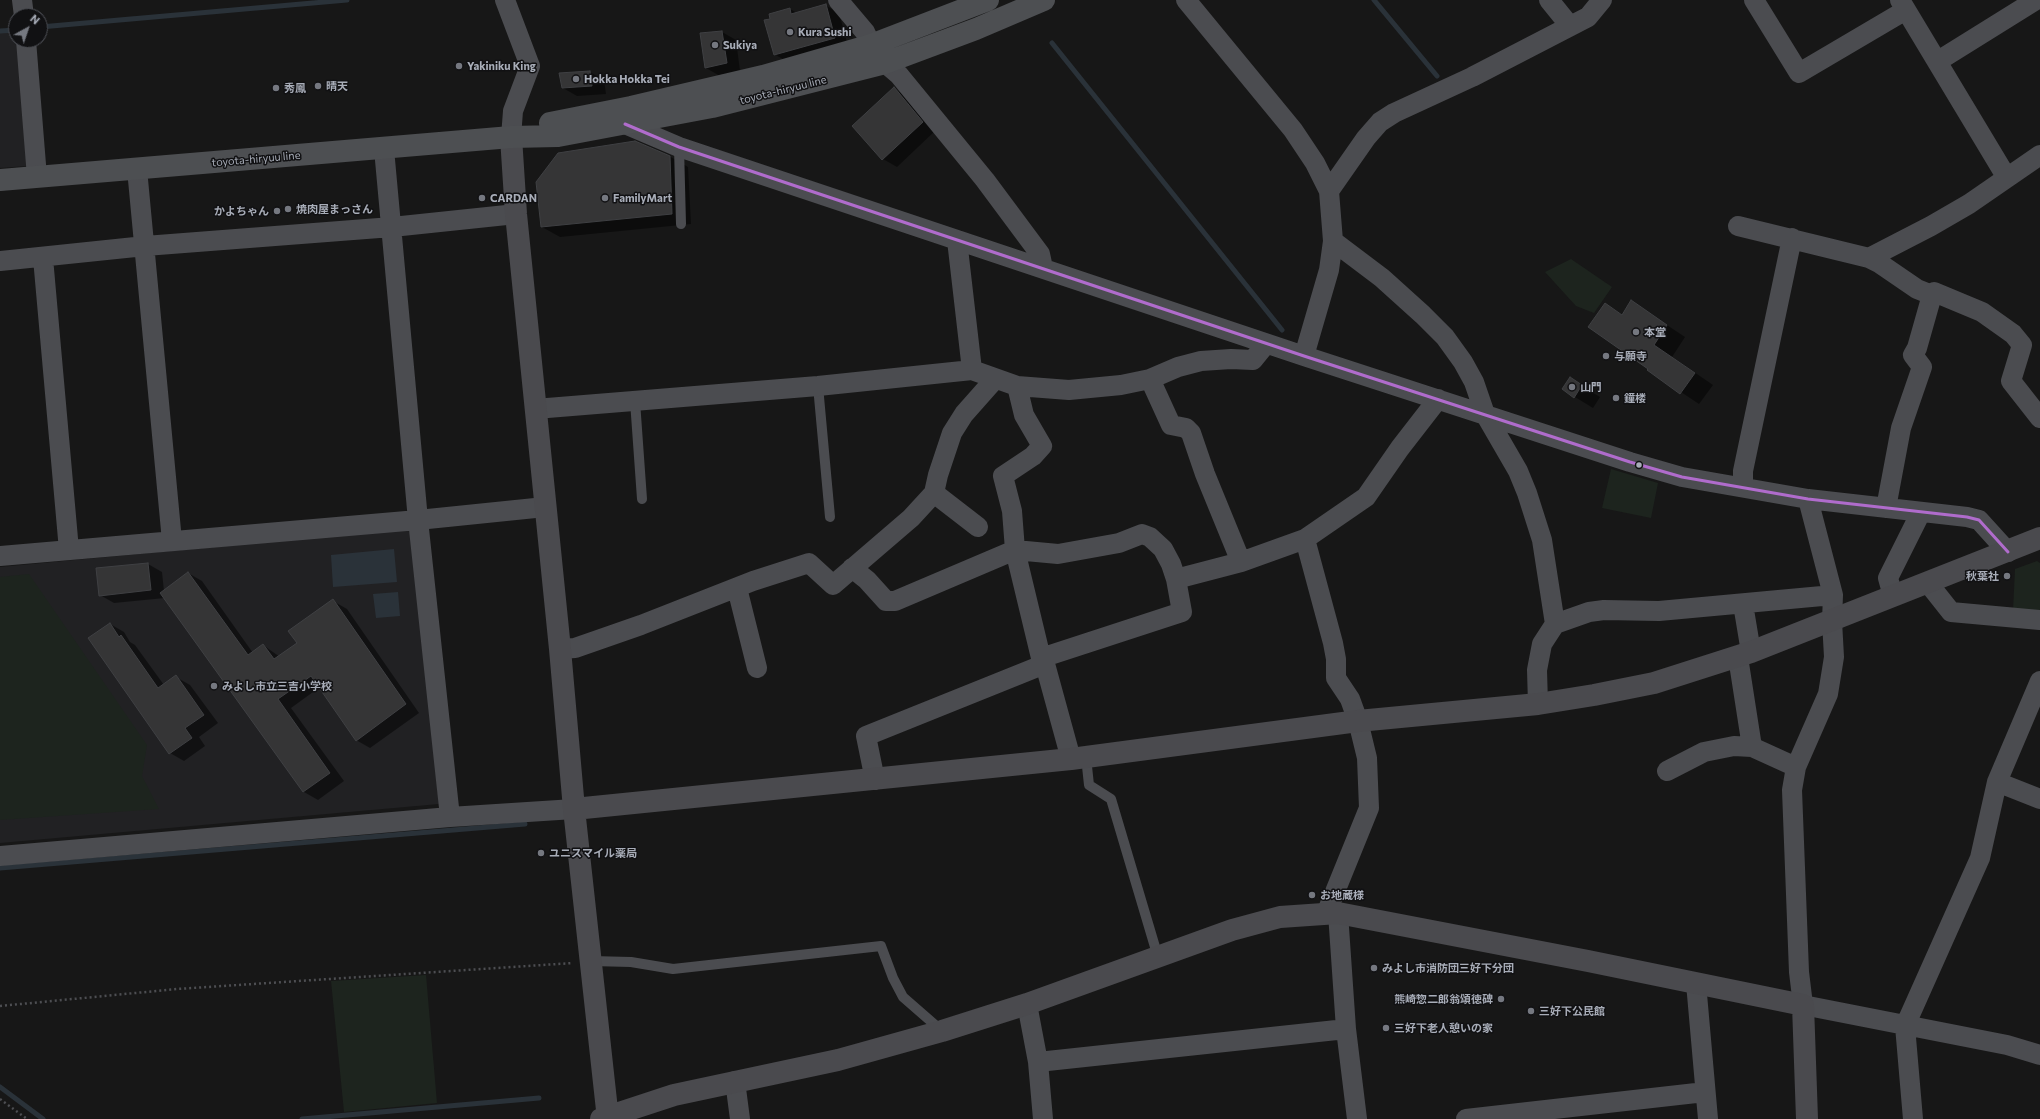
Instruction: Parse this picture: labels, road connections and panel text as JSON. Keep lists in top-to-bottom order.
{
  "streets": {
    "main road": ["toyota-hiryuu line"]
  },
  "places": [
    "Kura Sushi",
    "Sukiya",
    "Yakiniku King",
    "Hokka Hokka Tei",
    "晴天",
    "秀鳳",
    "CARDAN",
    "FamilyMart",
    "焼肉屋まっさん",
    "かよちゃん",
    "本堂",
    "与願寺",
    "山門",
    "鐘楼",
    "秋葉社",
    "みよし市立三吉小学校",
    "ユニスマイル薬局",
    "お地蔵様",
    "みよし市消防団三好下分団",
    "熊崎惣二郎翁頌徳碑",
    "三好下公民館",
    "三好下老人憩いの家"
  ],
  "north": "top right"
}
